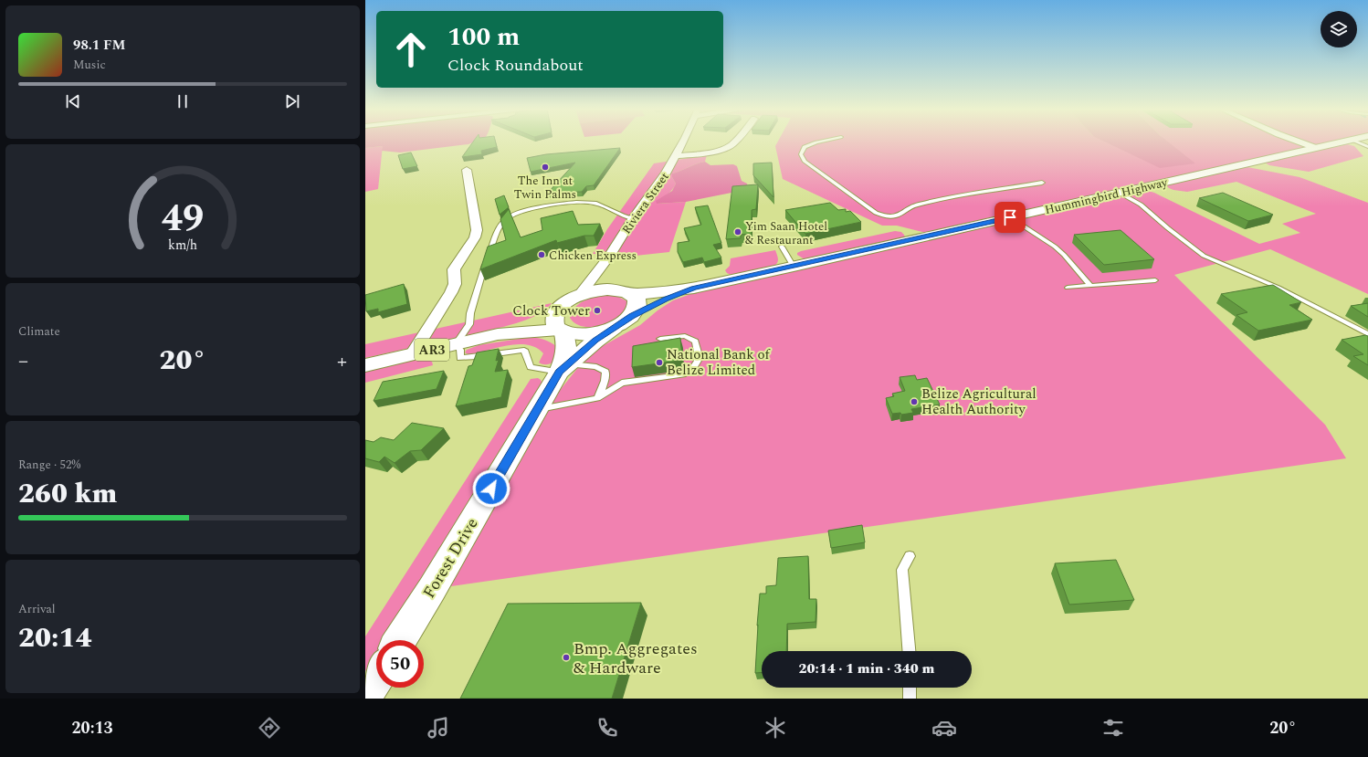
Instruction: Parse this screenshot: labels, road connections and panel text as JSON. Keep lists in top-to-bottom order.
{
  "streets": {
    "main road": ["Hummingbird Highway", "AR3", "Forest Drive"],
    "street": ["Riviera Street"]
  },
  "crossings": [
    ["Hummingbird Highway", "Riviera Street"],
    ["Hummingbird Highway", "AR3"],
    ["Hummingbird Highway", "Forest Drive"],
    ["AR3", "Forest Drive"]
  ],
  "places": [
    "The Inn at Twin Palms",
    "Yim Saan Hotel & Restaurant",
    "Chicken Express",
    "Clock Tower",
    "National Bank of Belize Limited",
    "Belize Agricultural Health Authority",
    "Bmp. Aggregates & Hardware"
  ],
  "page": {
    "turn": ["100 m", "Clock Roundabout"],
    "song": ["98.1 FM", "Music"],
    "tile": [
      "Climate",
      ["Range · 52%", "260 km"],
      ["Arrival", "20:14"]
    ],
    "heat": ["−", "20°", "+"],
    "limit": "50",
    "trip": "20:14 · 1 min · 340 m",
    "tabs": ["20:13", "20°"],
    "gauge": ["49", "km/h"]
  }
}
